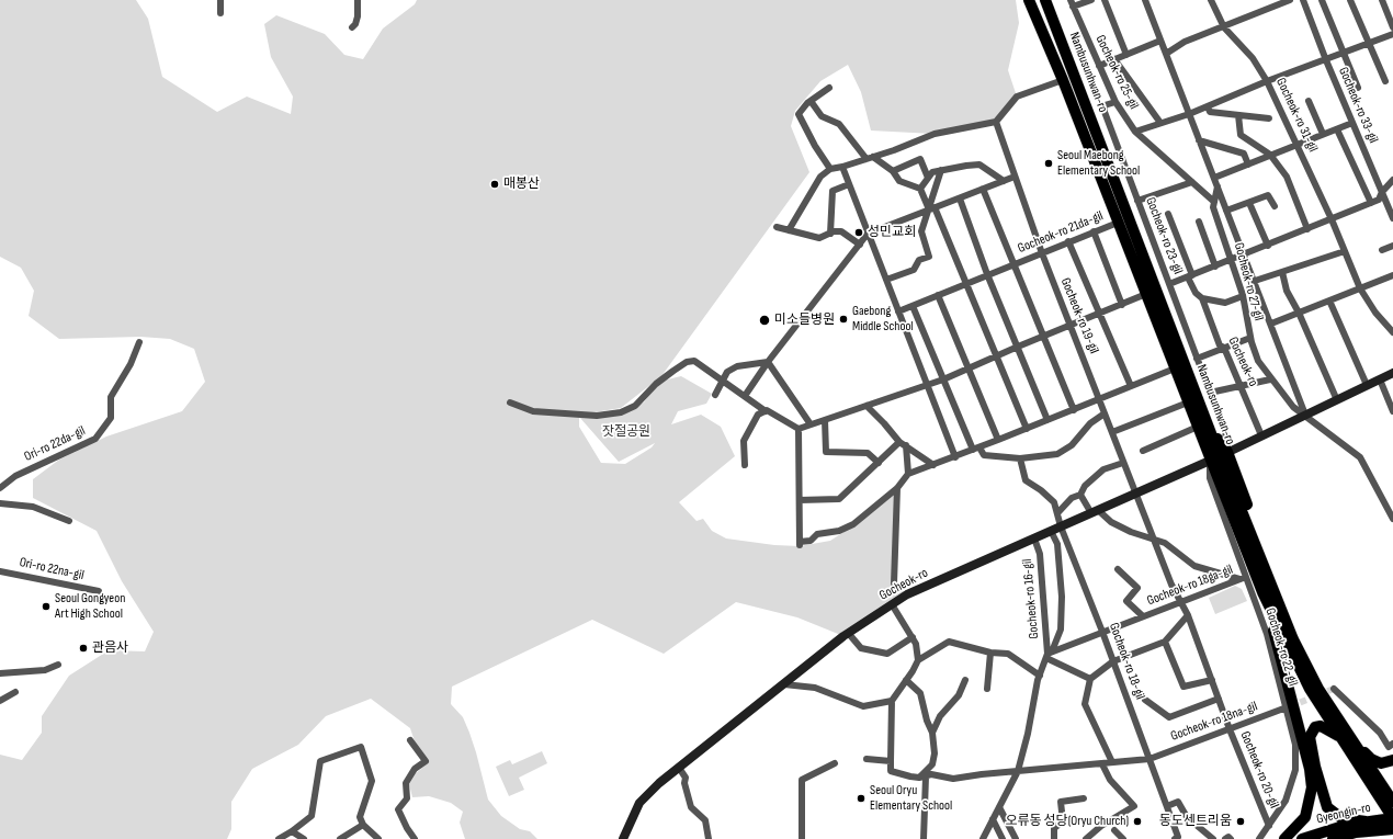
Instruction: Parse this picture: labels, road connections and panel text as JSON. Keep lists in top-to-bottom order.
{
  "streets": {
    "main road": ["Nambusunhwan-ro", "Gocheok-ro", "Gyeongin-ro"],
    "street": [
      "Gocheok-ro 25-gil",
      "Gocheok-ro 33-gil",
      "Gocheok-ro 31-gil",
      "Gocheok-ro 21da-gil",
      "Gocheok-ro 23-gil",
      "Gocheok-ro 27-gil",
      "Gocheok-ro 19-gil",
      "Ori-ro 22da-gil",
      "Ori-ro 22na-gil",
      "Gocheok-ro 18ga-gil",
      "Gocheok-ro 16-gil",
      "Gocheok-ro 22-gil",
      "Gocheok-ro 18-gil",
      "Gocheok-ro 18na-gil",
      "Gocheok-ro 20-gil"
    ]
  },
  "crossings": [
    ["Nambusunhwan-ro", "Gocheok-ro 21da-gil"],
    ["Nambusunhwan-ro", "Gocheok-ro 23-gil"],
    ["Nambusunhwan-ro", "Gocheok-ro"],
    ["Nambusunhwan-ro", "Gocheok-ro 22-gil"],
    ["Nambusunhwan-ro", "Gyeongin-ro"],
    ["Gocheok-ro 25-gil", "Gocheok-ro 23-gil"],
    ["Gocheok-ro 25-gil", "Gocheok-ro 27-gil"],
    ["Gocheok-ro 31-gil", "Gocheok-ro 27-gil"],
    ["Gocheok-ro 21da-gil", "Gocheok-ro 19-gil"],
    ["Gocheok-ro 23-gil", "Gocheok-ro"],
    ["Gocheok-ro 23-gil", "Gocheok-ro 22-gil"],
    ["Gocheok-ro 27-gil", "Gocheok-ro"],
    ["Gocheok-ro 19-gil", "Gocheok-ro"],
    ["Gocheok-ro 19-gil", "Gocheok-ro 20-gil"],
    ["Gocheok-ro", "Gocheok-ro 16-gil"],
    ["Gocheok-ro", "Gocheok-ro 22-gil"],
    ["Gocheok-ro", "Gocheok-ro 18-gil"],
    ["Gocheok-ro", "Gocheok-ro 20-gil"],
    ["Gocheok-ro 18ga-gil", "Gocheok-ro 16-gil"],
    ["Gocheok-ro 18ga-gil", "Gocheok-ro 22-gil"],
    ["Gocheok-ro 18ga-gil", "Gocheok-ro 18-gil"],
    ["Gocheok-ro 18ga-gil", "Gocheok-ro 20-gil"],
    ["Gocheok-ro 16-gil", "Gocheok-ro 18na-gil"],
    ["Gocheok-ro 22-gil", "Gocheok-ro 18na-gil"],
    ["Gocheok-ro 22-gil", "Gocheok-ro 20-gil"],
    ["Gocheok-ro 18-gil", "Gocheok-ro 18na-gil"],
    ["Gocheok-ro 18na-gil", "Gocheok-ro 20-gil"]
  ],
  "parks": ["잣절공원"],
  "places": [
    "Seoul Maebong Elementary School",
    "매봉산",
    "성민교회",
    "Gaebong Middle School",
    "미소들병원",
    "Seoul Gongyeon Art High School",
    "관음사",
    "Seoul Oryu Elementary School",
    "오류동 성당(Oryu Church)",
    "동도센트리움"
  ]
}
